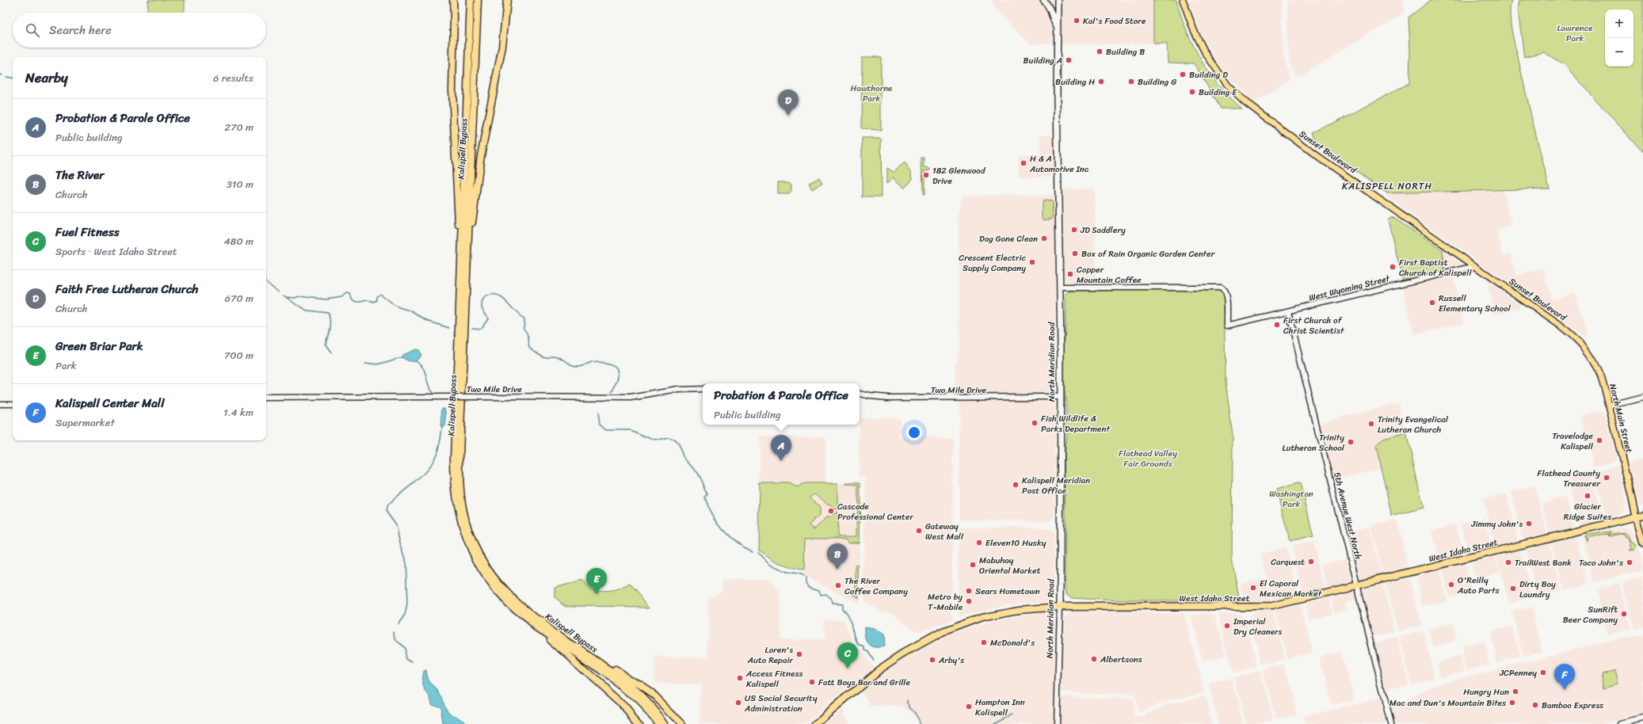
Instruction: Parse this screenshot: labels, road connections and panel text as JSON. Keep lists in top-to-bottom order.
{
  "streets": {
    "highway": ["Kalispell Bypass", "West Idaho Street"],
    "main road": ["Sunset Boulevard", "North Meridian Road", "North Main Street"],
    "street": ["West Wyoming Street", "Two Mile Drive", "5th Avenue West North"]
  },
  "crossings": [
    ["Sunset Boulevard", "West Wyoming Street"],
    ["Sunset Boulevard", "North Main Street"],
    ["West Wyoming Street", "North Meridian Road"],
    ["West Wyoming Street", "5th Avenue West North"],
    ["North Meridian Road", "Two Mile Drive"],
    ["North Meridian Road", "West Idaho Street"],
    ["North Main Street", "West Idaho Street"],
    ["5th Avenue West North", "West Idaho Street"]
  ],
  "districts": ["KALISPELL NORTH"],
  "parks": [
    "Lawrence Park",
    "Hawthorne Park",
    "Flathead Valley Fair Grounds",
    "Washington Park"
  ],
  "places": [
    "Kal's Food Store",
    "Building B",
    "Building A",
    "Building D",
    "Building H",
    "Building G",
    "Building E",
    "H & A Automotive Inc",
    "182 Glenwood Drive",
    "JD Saddlery",
    "Dog Gone Clean",
    "Box of Rain Organic Garden Center",
    "Crescent Electric Supply Company",
    "First Baptist Church of Kalispell",
    "Copper Mountain Coffee",
    "Russell Elementary School",
    "First Church of Christ Scientist",
    "Fish Wildlife & Parks Department",
    "Trinity Evangelical Lutheran Church",
    "Travelodge Kalispell",
    "Trinity Lutheran School",
    "Flathead County Treasurer",
    "Kalispell Meridian Post Office",
    "Glacier Ridge Suites",
    "Cascade Professional Center",
    "Jimmy John's",
    "Gateway West Mall",
    "Eleven10 Husky",
    "Carquest",
    "TrailWest Bank",
    "Taco John's",
    "Mabuhay Oriental Market",
    "O'Reilly Auto Parts",
    "The River Coffee Company",
    "El Caporal Mexican Market",
    "Dirty Boy Laundry",
    "Sears Hometown",
    "Metro by T-Mobile",
    "SunRift Beer Company",
    "Imperial Dry Cleaners",
    "McDonald's",
    "Loren's Auto Repair",
    "Albertsons",
    "Arby's",
    "JCPenney",
    "Access Fitness Kalispell",
    "Fatt Boys Bar and Grille",
    "Hungry Hun",
    "US Social Security Administration",
    "Mac and Dun's Mountain Bites",
    "Bamboo Express",
    "Hampton Inn Kalispell"
  ],
  "page": {
    "map_buttons": ["+", "−"],
    "search": "Search here",
    "heading": ["Nearby", "6 results"],
    "pins": [
      "D",
      "A",
      "B",
      "E",
      "C",
      "F"
    ],
    "list": [
      {
        "mark": "A",
        "name": "Probation & Parole Office",
        "note": "Public building",
        "value": "270 m"
      },
      {
        "mark": "B",
        "name": "The River",
        "note": "Church",
        "value": "310 m"
      },
      {
        "mark": "C",
        "name": "Fuel Fitness",
        "note": "Sports · West Idaho Street",
        "value": "480 m"
      },
      {
        "mark": "D",
        "name": "Faith Free Lutheran Church",
        "note": "Church",
        "value": "670 m"
      },
      {
        "mark": "E",
        "name": "Green Briar Park",
        "note": "Park",
        "value": "700 m"
      },
      {
        "mark": "F",
        "name": "Kalispell Center Mall",
        "note": "Supermarket",
        "value": "1.4 km"
      }
    ],
    "popup": ["Probation & Parole Office", "Public building"]
  }
}
